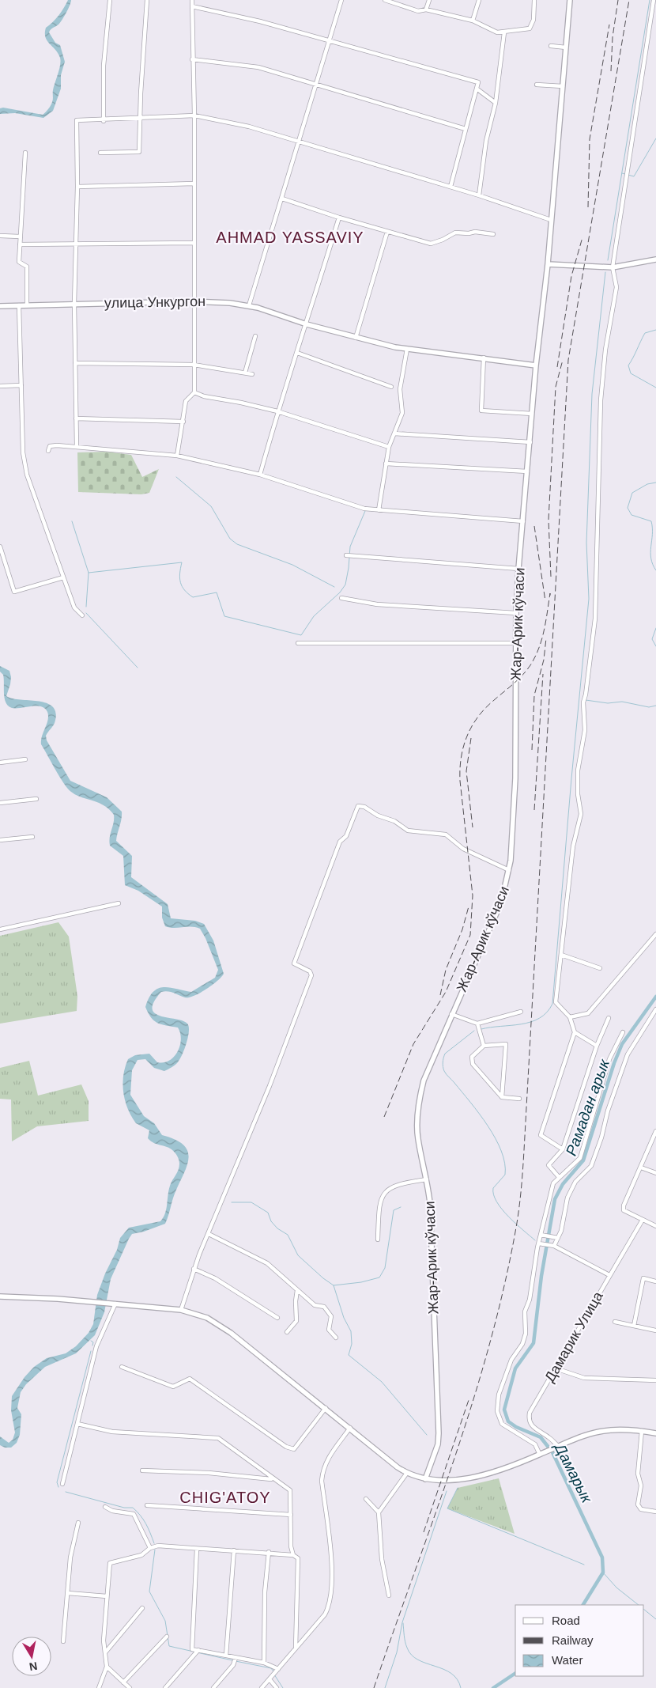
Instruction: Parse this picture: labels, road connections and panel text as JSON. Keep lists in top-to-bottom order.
{
  "streets": {
    "main road": ["улица Ункургон", "Жар-Арик кўчаси"],
    "street": ["Дамарик Улица"]
  },
  "crossings": [
    ["улица Ункургон", "Жар-Арик кўчаси"]
  ],
  "districts": ["AHMAD YASSAVIY", "CHIG'ATOY"],
  "water": ["Рамадан арык", "Дамарык"],
  "legend": ["Road", "Railway", "Water"],
  "north": "bottom"
}
